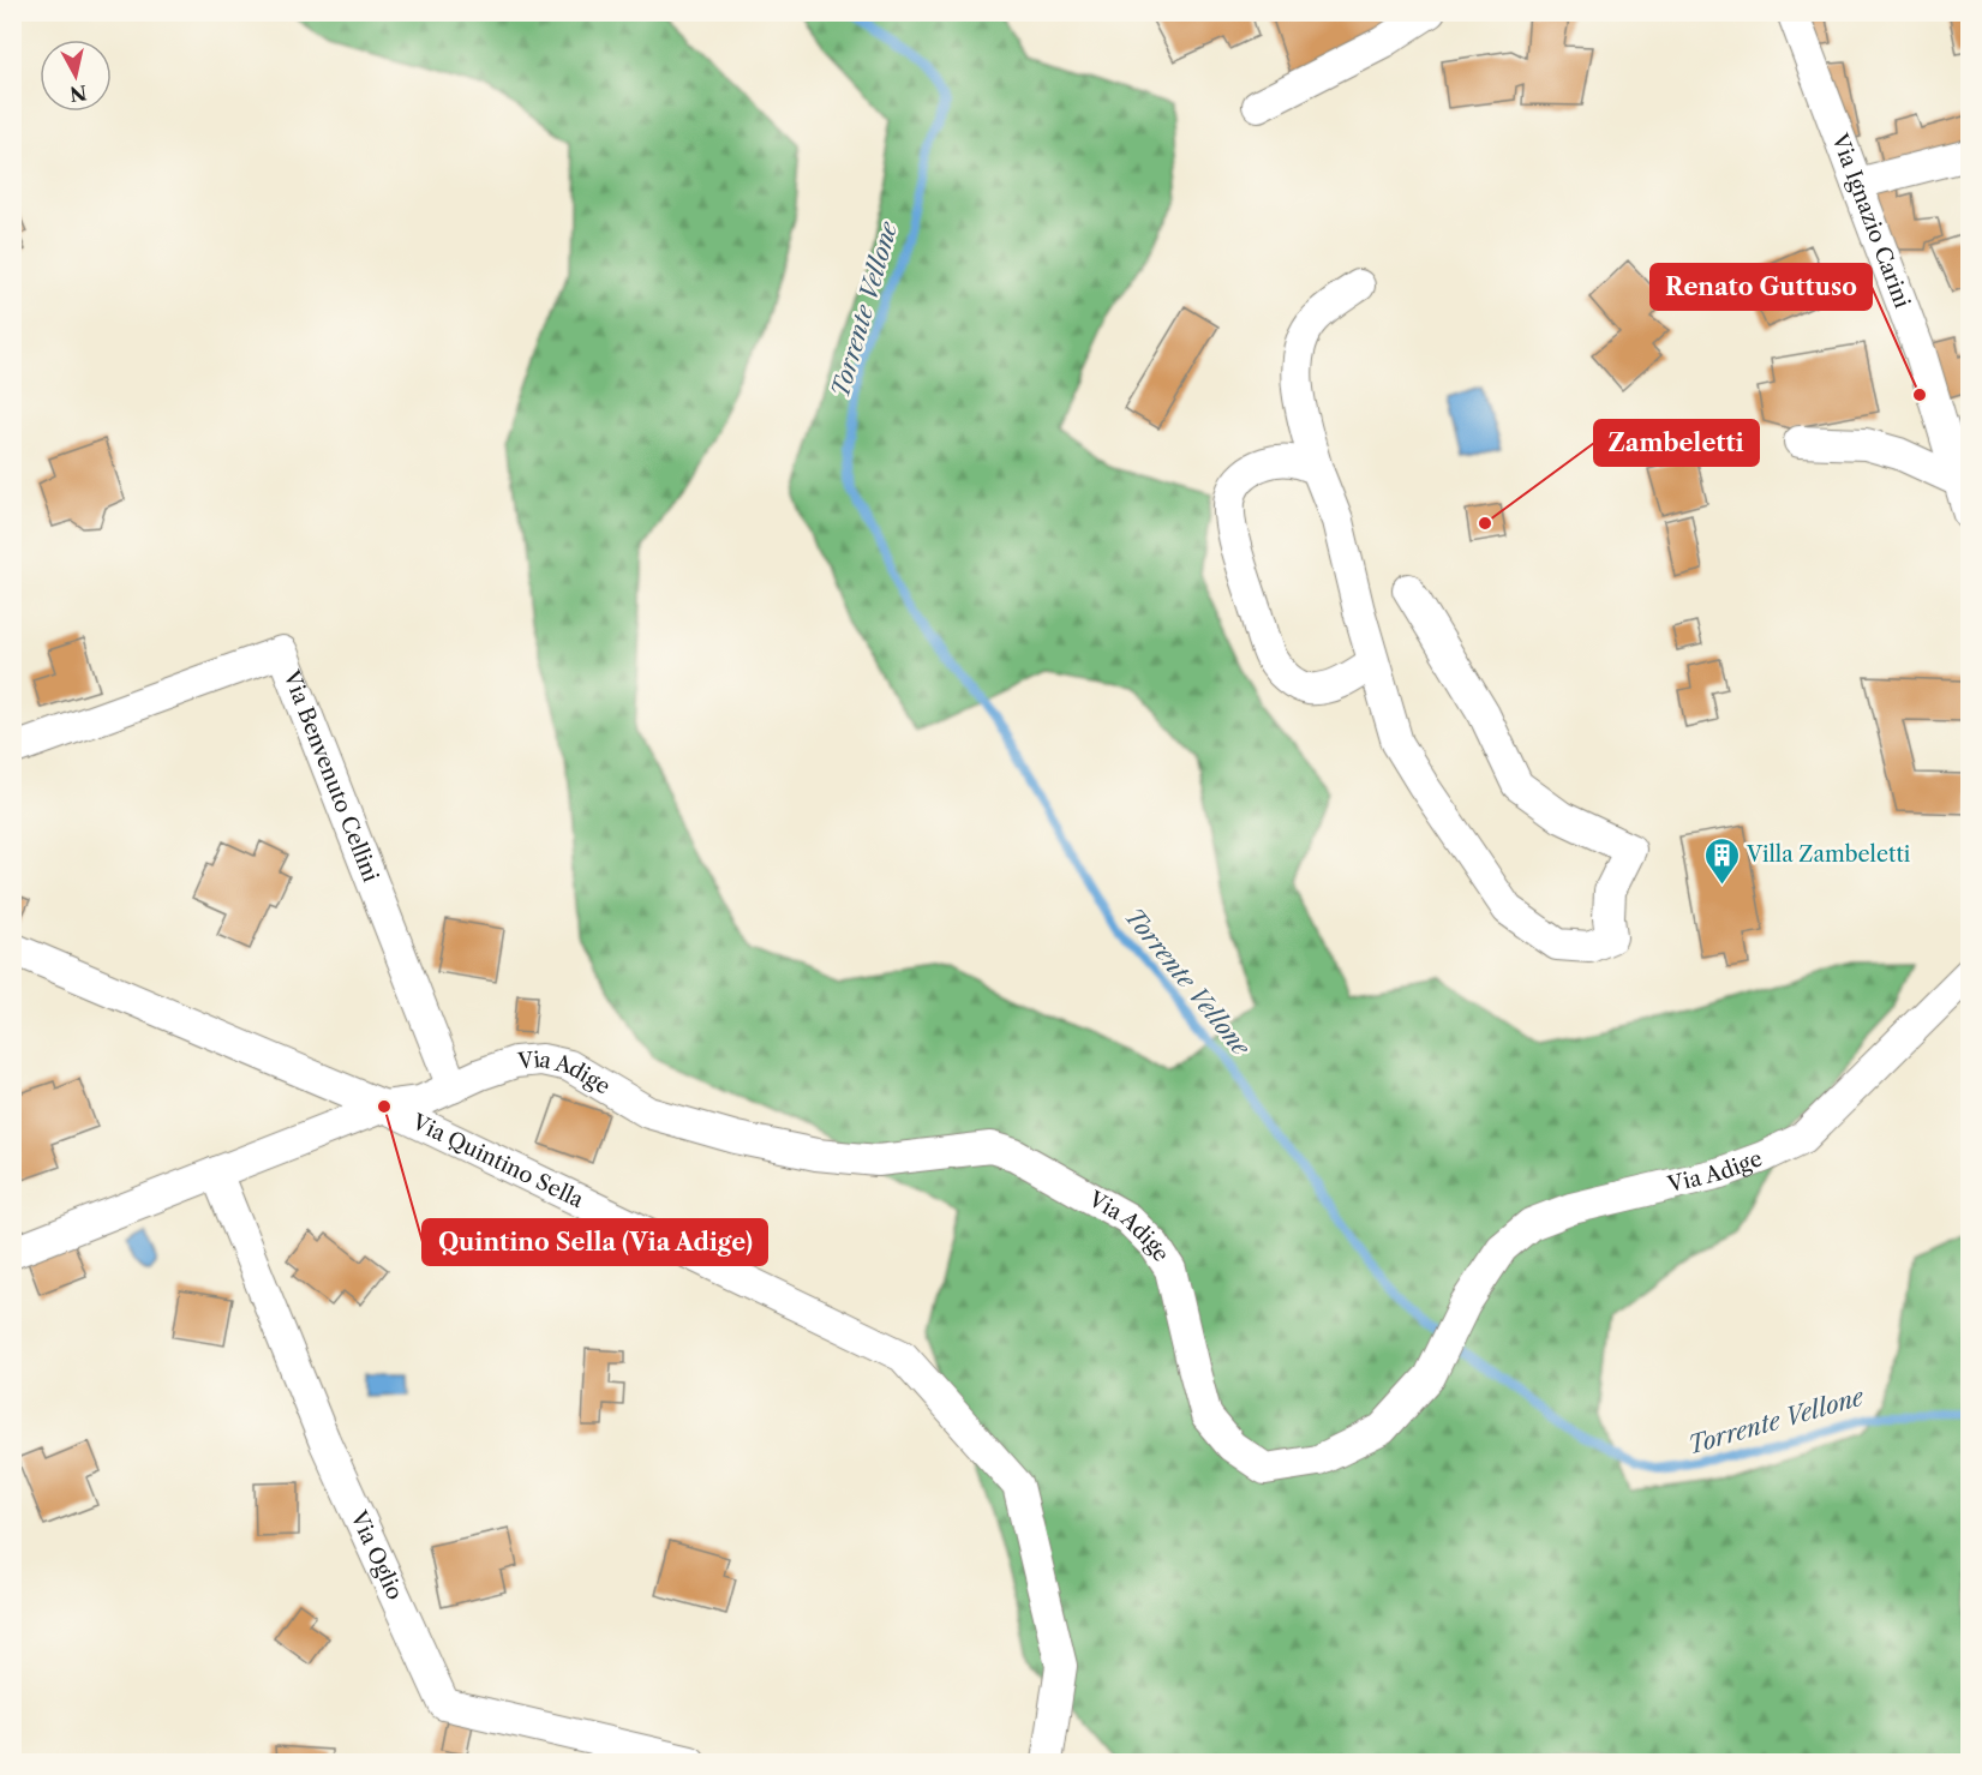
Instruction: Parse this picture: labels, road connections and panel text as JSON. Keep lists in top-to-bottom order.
{
  "streets": {
    "street": [
      "Via Ignazio Carini",
      "Via Benvenuto Cellini",
      "Via Adige",
      "Via Quintino Sella",
      "Via Oglio"
    ]
  },
  "crossings": [
    ["Via Benvenuto Cellini", "Via Adige"],
    ["Via Adige", "Via Quintino Sella"],
    ["Via Adige", "Via Oglio"]
  ],
  "water": ["Torrente Vellone"],
  "places": {
    "other": ["Renato Guttuso", "Zambeletti", "Quintino Sella (Via Adige)"],
    "building": ["Villa Zambeletti"]
  },
  "north": "bottom"
}
